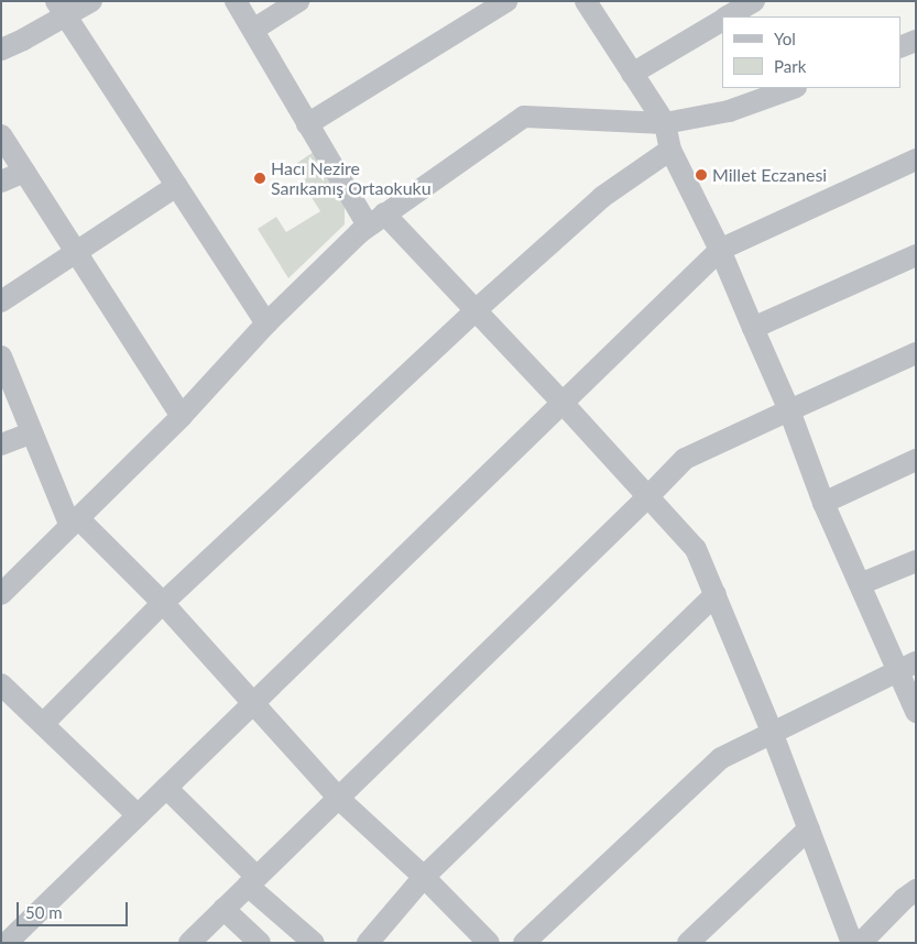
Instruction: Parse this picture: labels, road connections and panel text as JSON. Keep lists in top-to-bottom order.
{
  "places": ["Millet Eczanesi", "Hacı Nezire Sarıkamış Ortaokuku"],
  "legend": ["Yol", "Park"],
  "scale_bar": "50 m"
}
